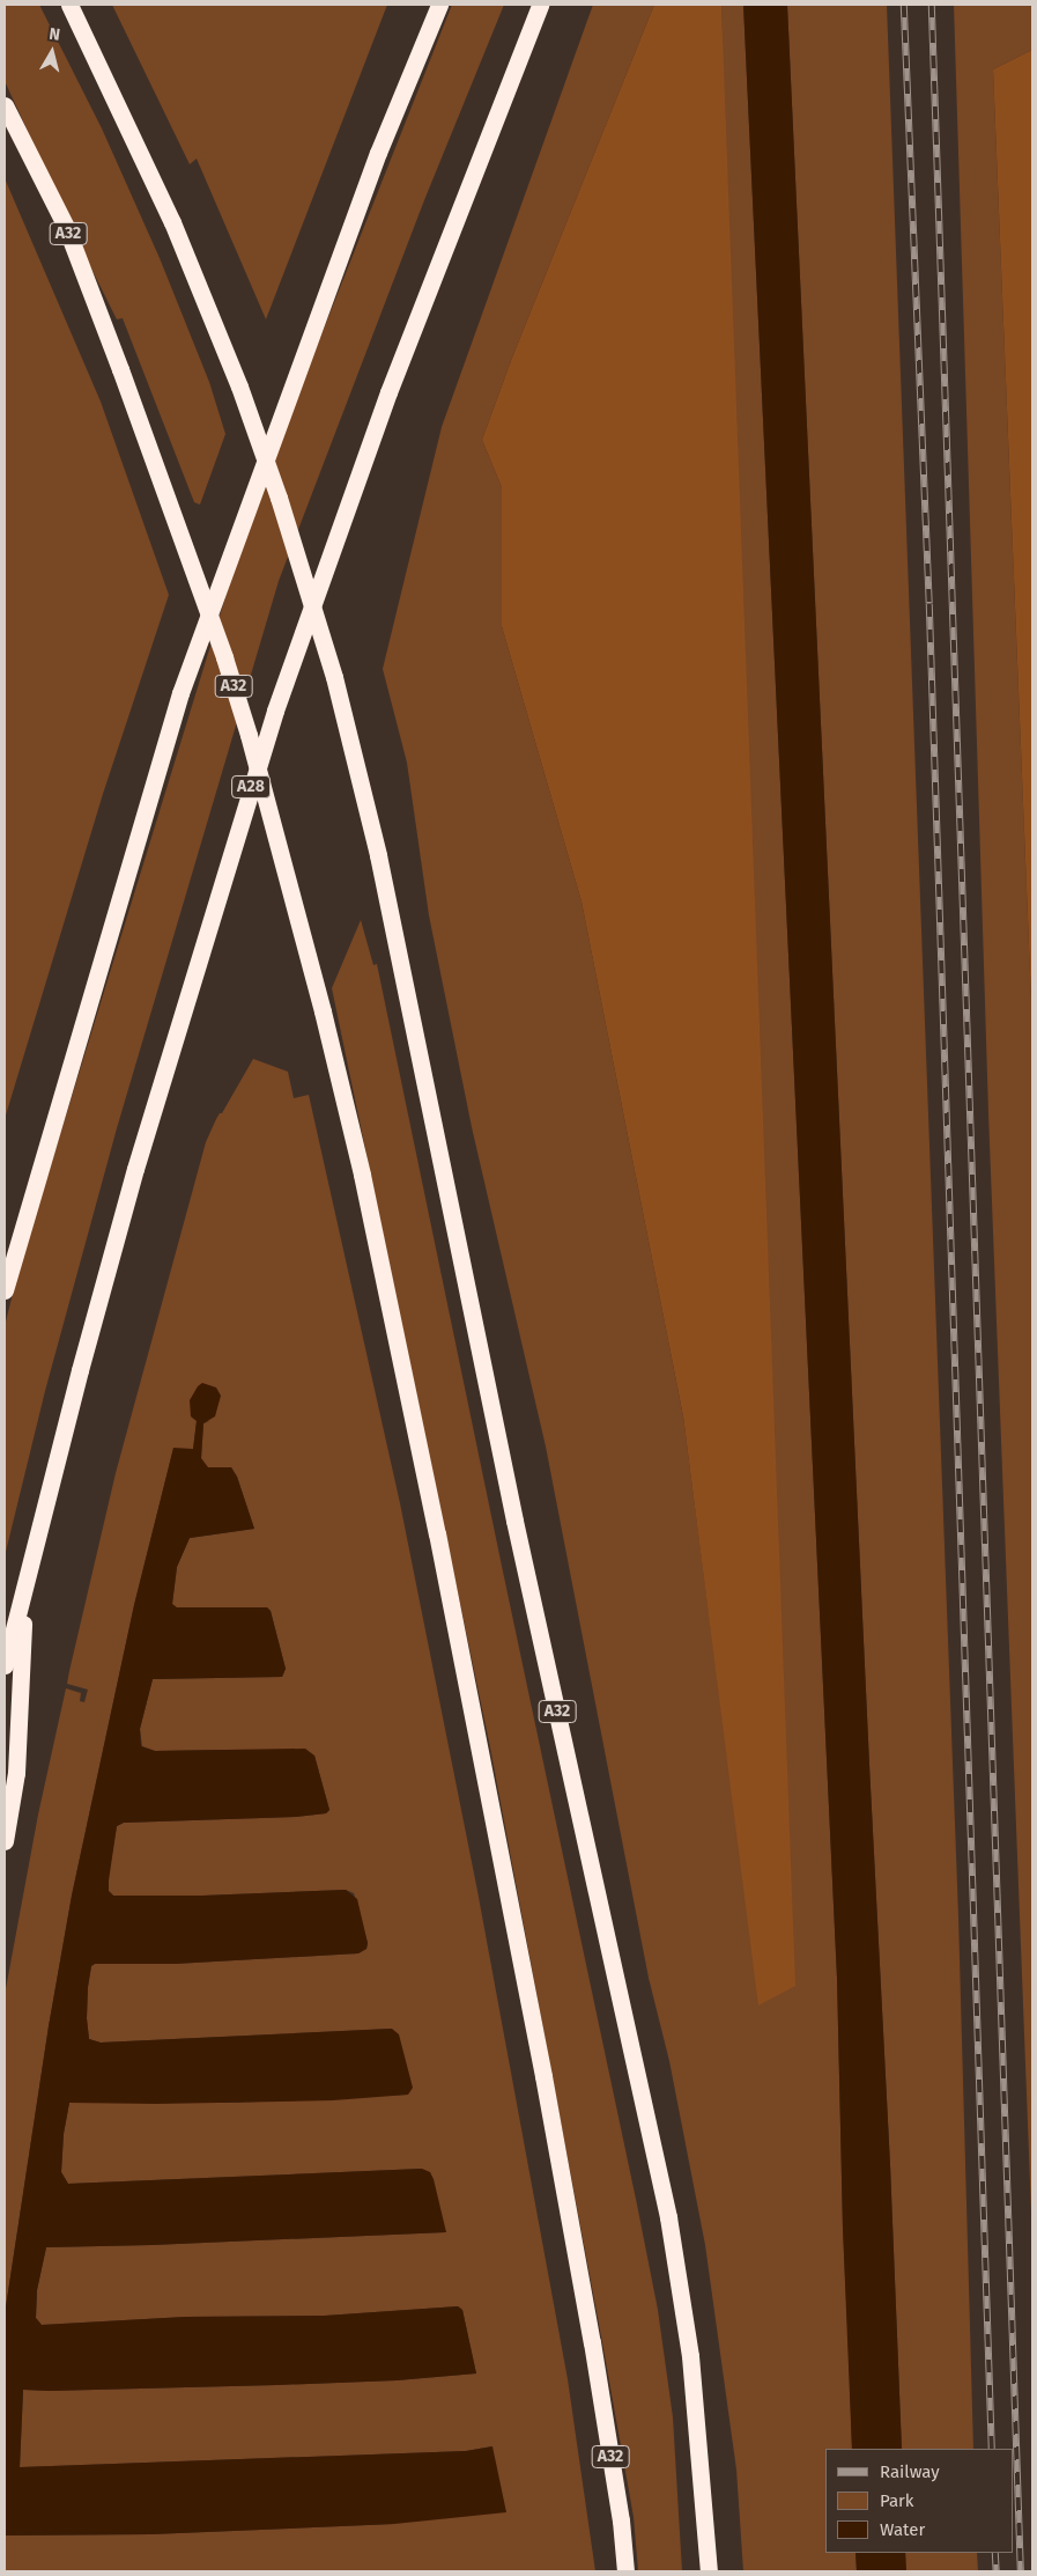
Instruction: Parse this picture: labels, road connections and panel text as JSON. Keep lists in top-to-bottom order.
{
  "streets": {
    "highway": ["A32", "A28"]
  },
  "legend": ["Railway", "Park", "Water"],
  "north": "top"
}
